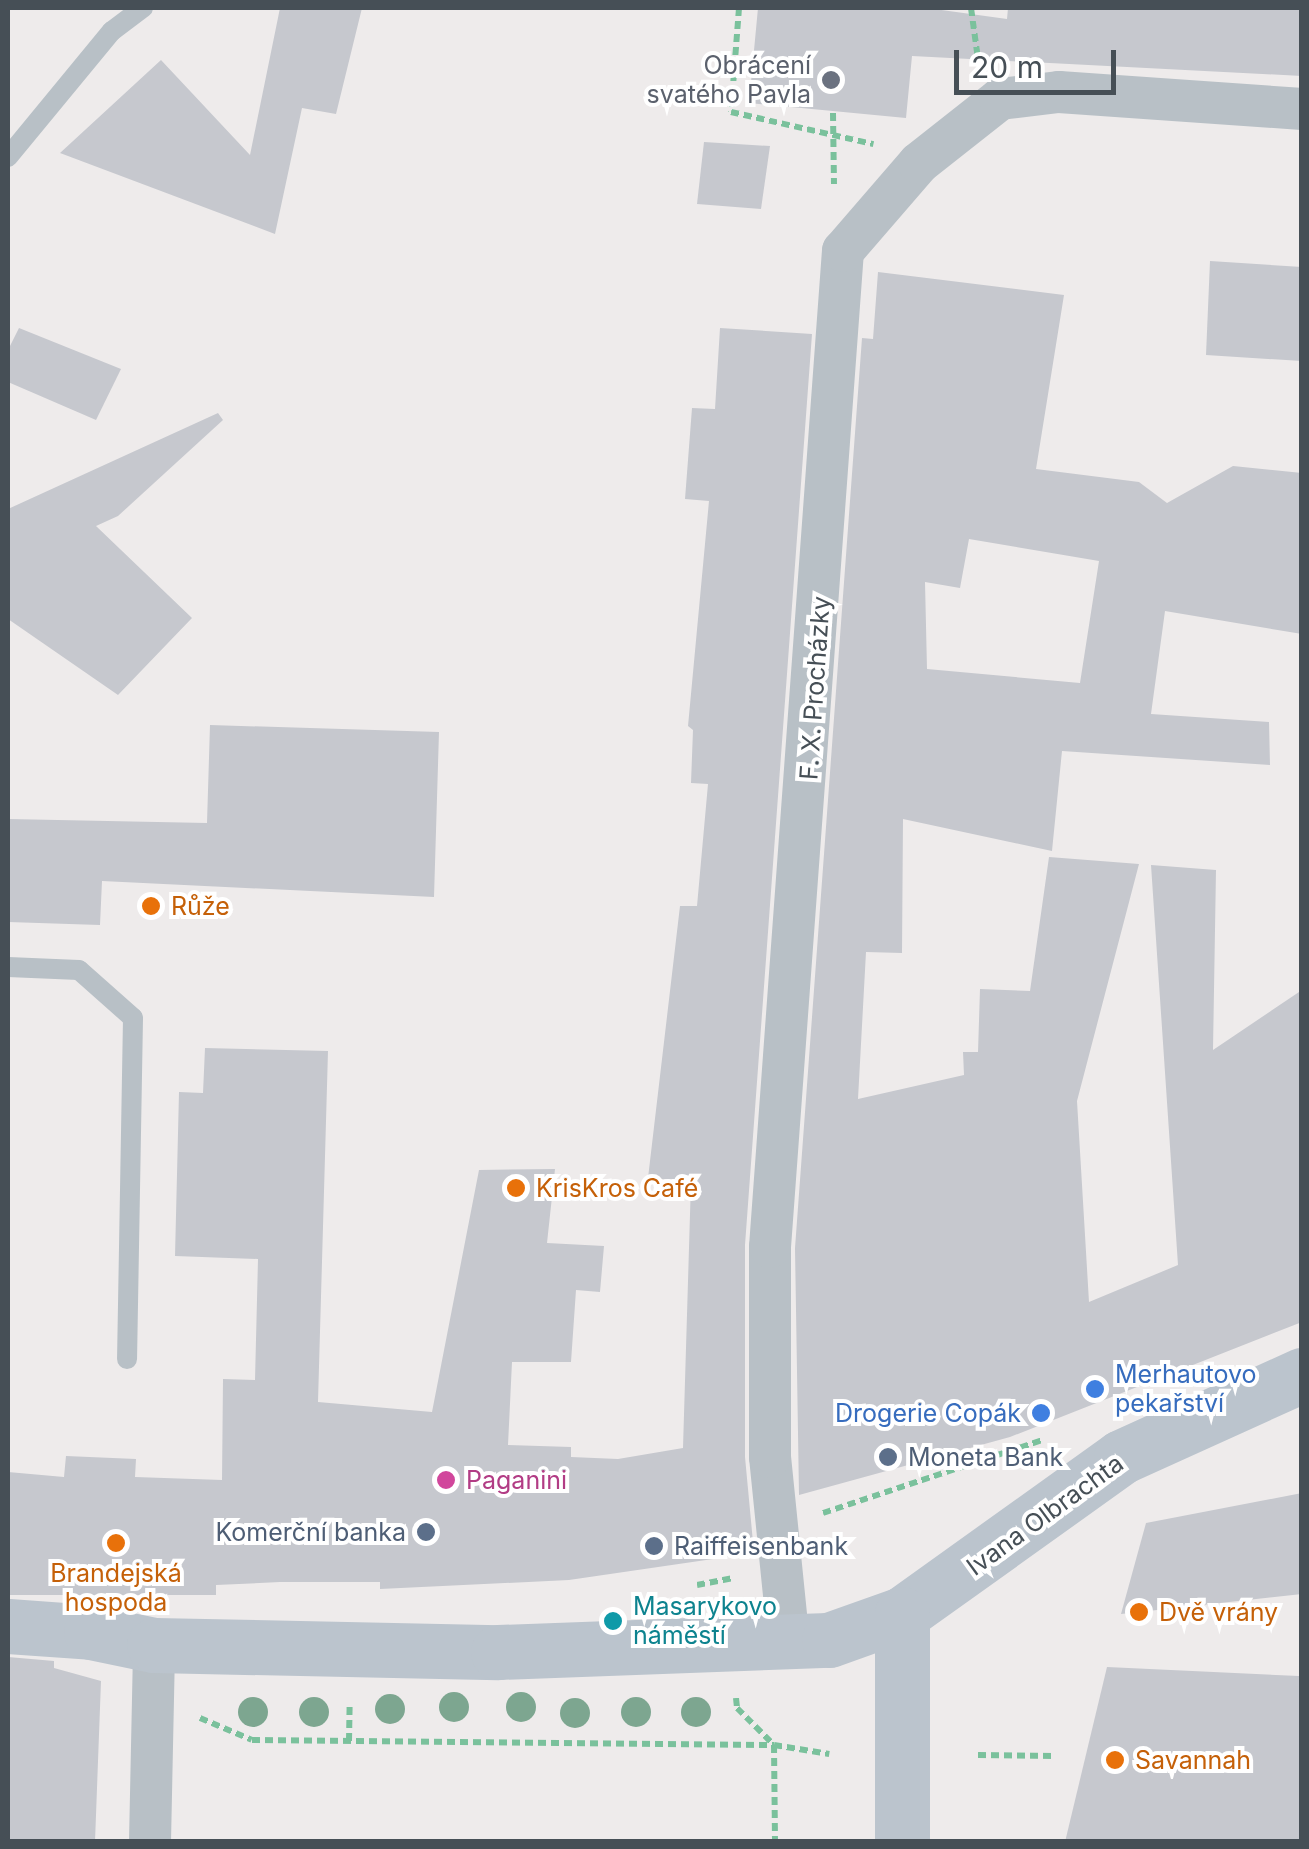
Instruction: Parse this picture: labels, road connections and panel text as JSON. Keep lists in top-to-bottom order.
{
  "streets": {
    "main road": ["Ivana Olbrachta"],
    "street": ["F. X. Procházky"]
  },
  "places": [
    "Obrácení svatého Pavla",
    "Růže",
    "KrisKros Café",
    "Merhautovo pekařství",
    "Drogerie Copák",
    "Moneta Bank",
    "Paganini",
    "Komerční banka",
    "Brandejská hospoda",
    "Raiffeisenbank",
    "Dvě vrány",
    "Masarykovo náměstí",
    "Savannah"
  ],
  "scale_bar": "20 m"
}
